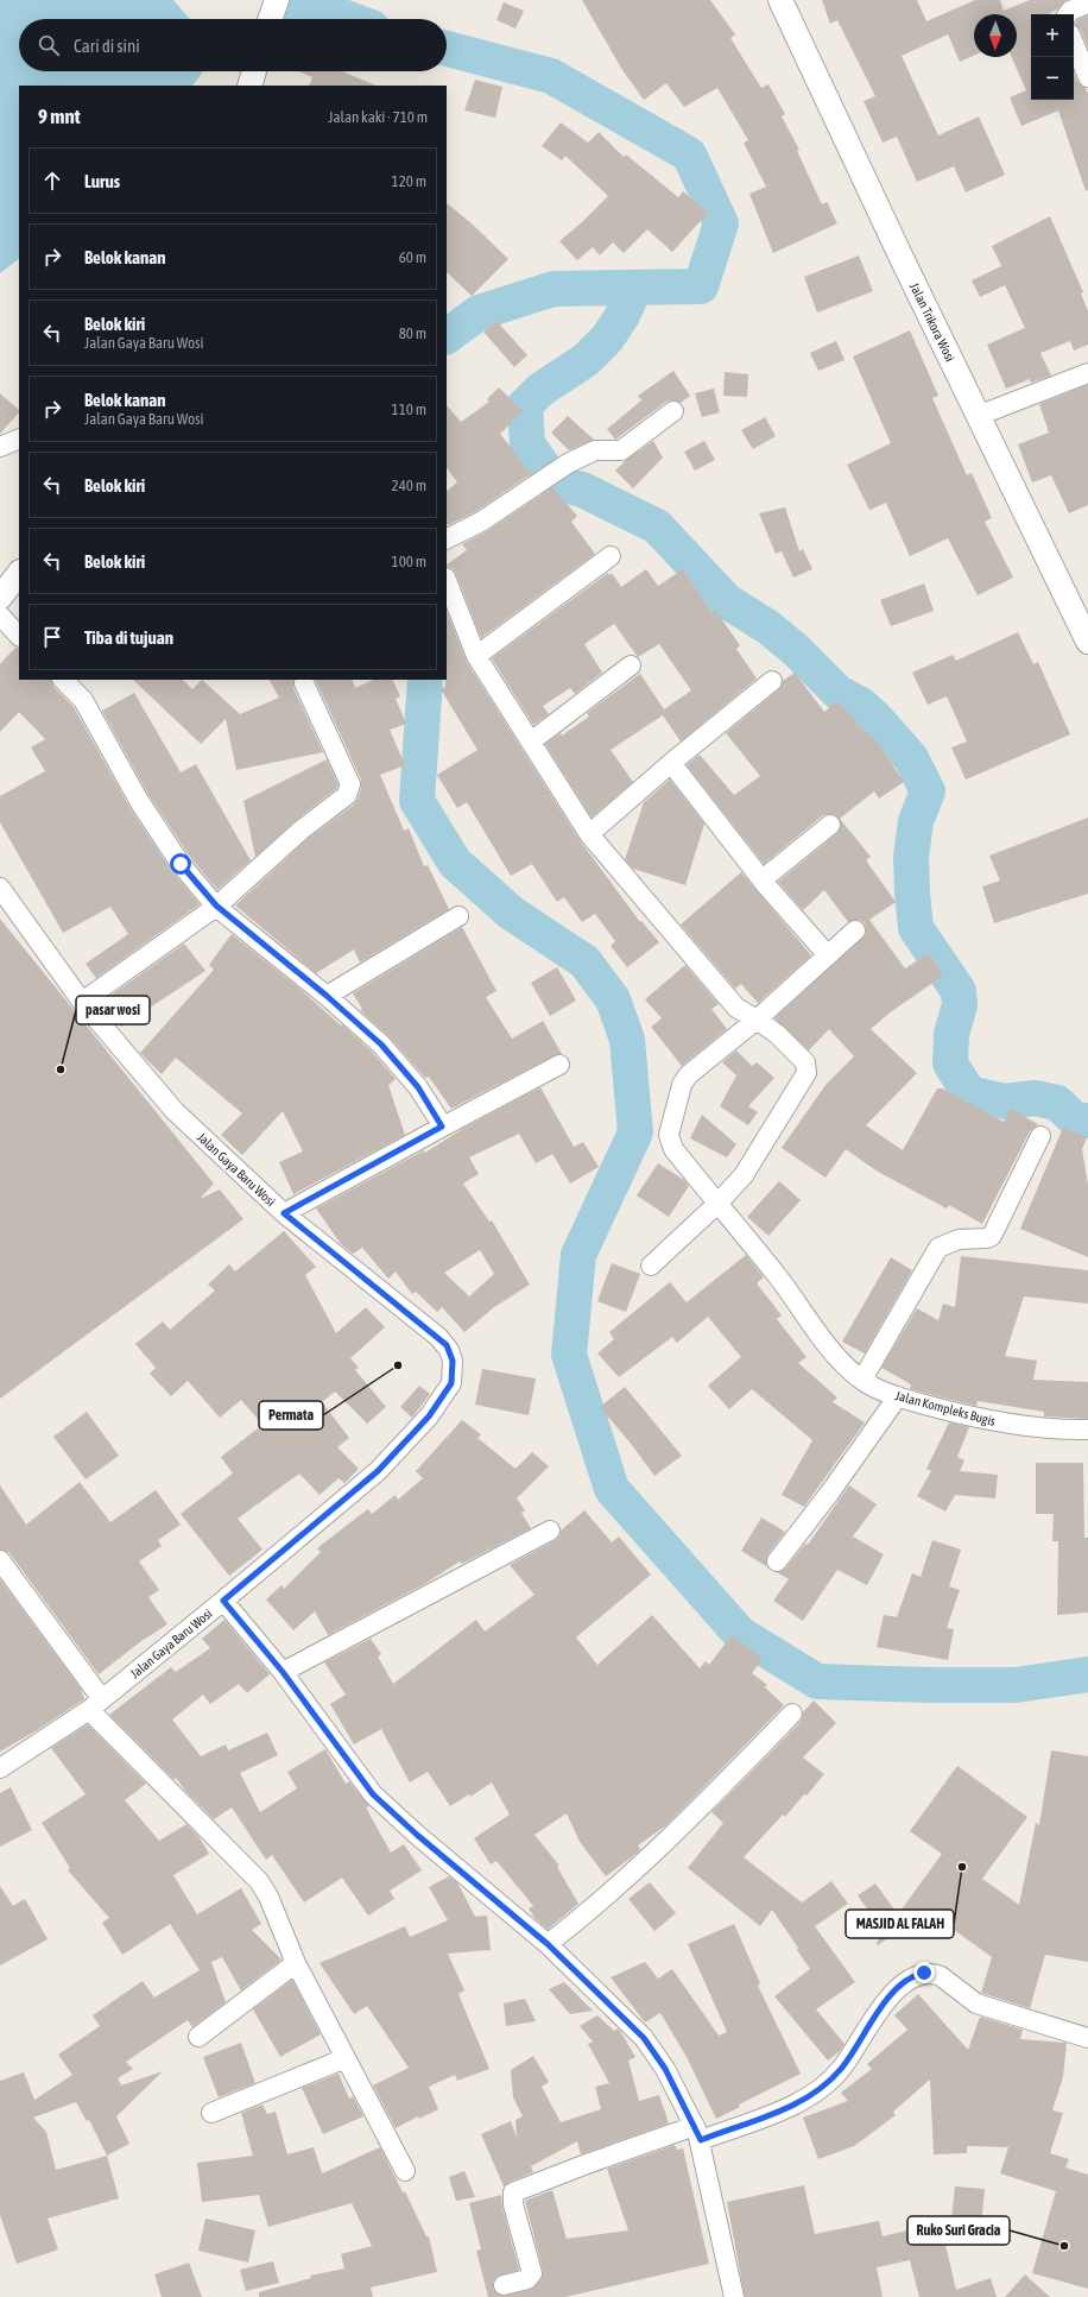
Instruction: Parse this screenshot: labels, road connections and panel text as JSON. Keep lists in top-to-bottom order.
{
  "streets": {
    "street": ["Jalan Trikora Wosi", "Jalan Gaya Baru Wosi", "Jalan Kompleks Bugis"]
  },
  "places": [
    "pasar wosi",
    "Permata",
    "MASJID AL FALAH",
    "Ruko Suri Gracia"
  ],
  "north": "bottom",
  "page": {
    "map_buttons": ["+", "−"],
    "search": "Cari di sini",
    "heading": ["9 mnt", "Jalan kaki · 710 m"],
    "list": [
      ["Lurus", "120 m"],
      ["Belok kanan", "60 m"],
      ["Belok kiri", "Jalan Gaya Baru Wosi", "80 m"],
      ["Belok kanan", "Jalan Gaya Baru Wosi", "110 m"],
      ["Belok kiri", "240 m"],
      ["Belok kiri", "100 m"],
      "Tiba di tujuan"
    ]
  }
}
